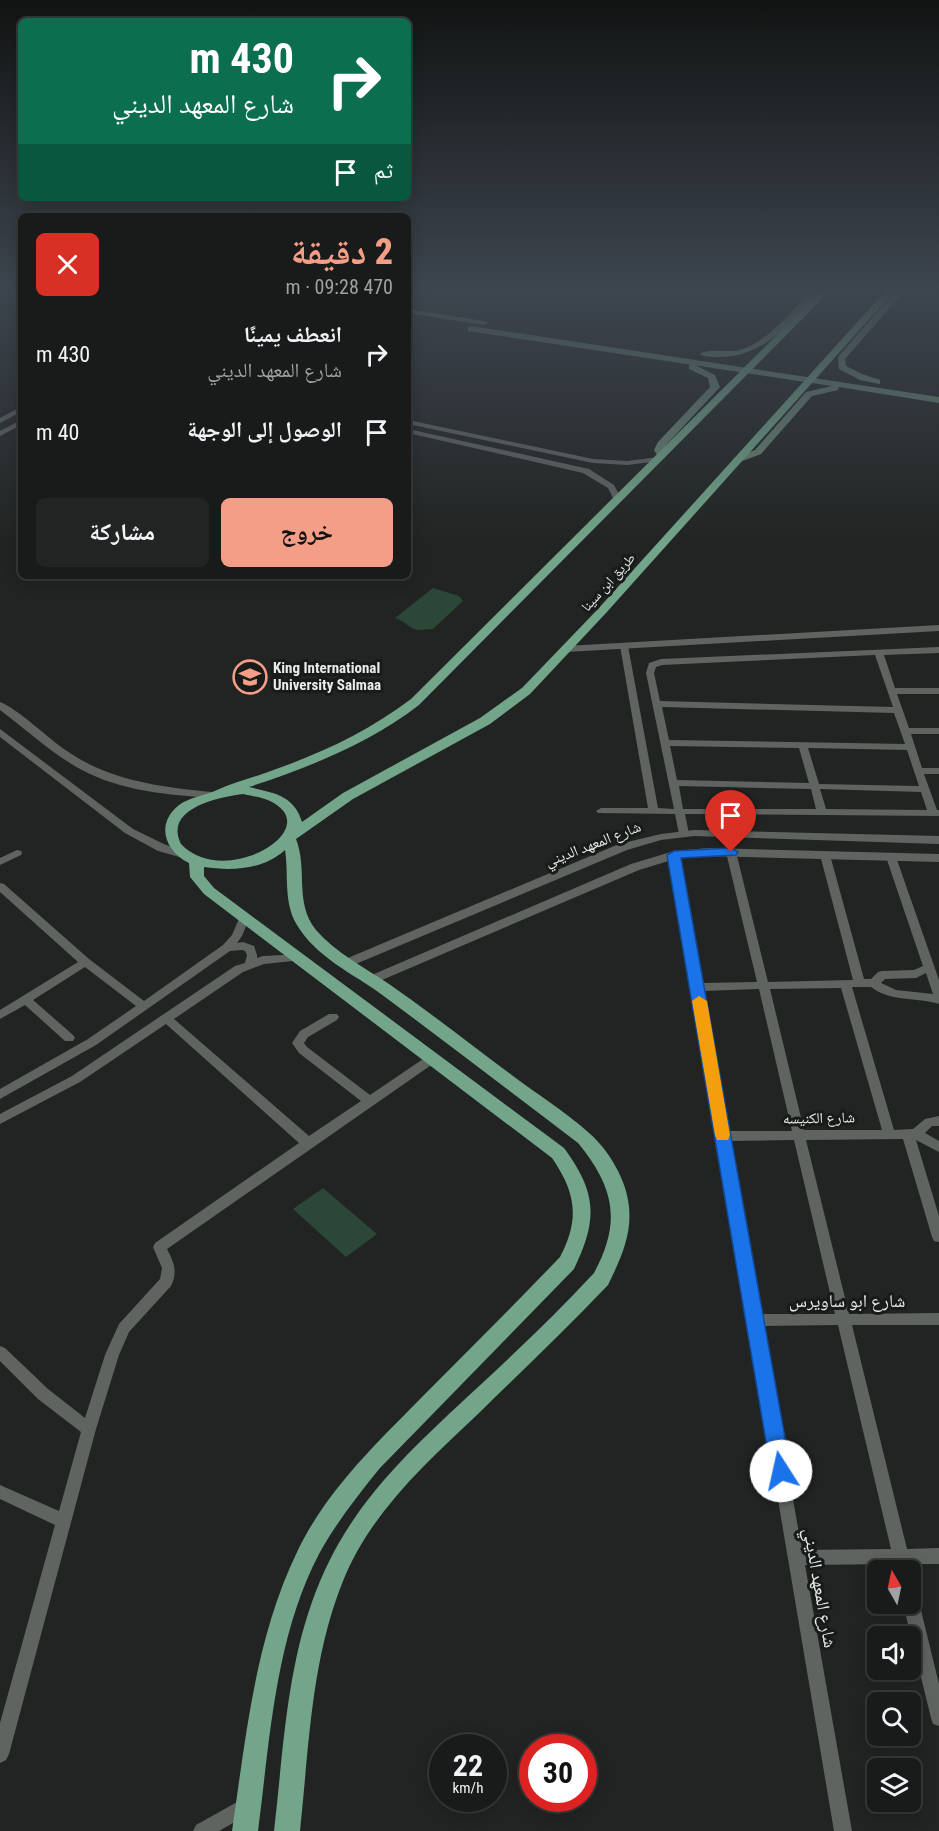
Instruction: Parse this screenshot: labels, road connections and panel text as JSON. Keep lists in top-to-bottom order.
{
  "streets": {
    "main road": ["طريق ابن سينا"],
    "street": ["شارع المعهد الديني", "شارع الكنيسه", "شارع ابو ساويرس"]
  },
  "crossings": [
    ["شارع المعهد الديني", "شارع الكنيسه"],
    ["شارع المعهد الديني", "شارع ابو ساويرس"]
  ],
  "places": {
    "school or university": ["King International University Salmaa"]
  },
  "north": "top",
  "page": {
    "turn": ["430 m", "شارع المعهد الديني"],
    "then": "ثم",
    "heading": ["2 دقيقة", "470 m · 09:28"],
    "list": [
      {
        "name": "انعطف يمينًا",
        "note": "شارع المعهد الديني",
        "value": "430 m"
      },
      {
        "name": "الوصول إلى الوجهة",
        "value": "40 m"
      }
    ],
    "buttons": ["خروج", "مشاركة"],
    "speed": "22 km/h",
    "limit": "30"
  }
}
